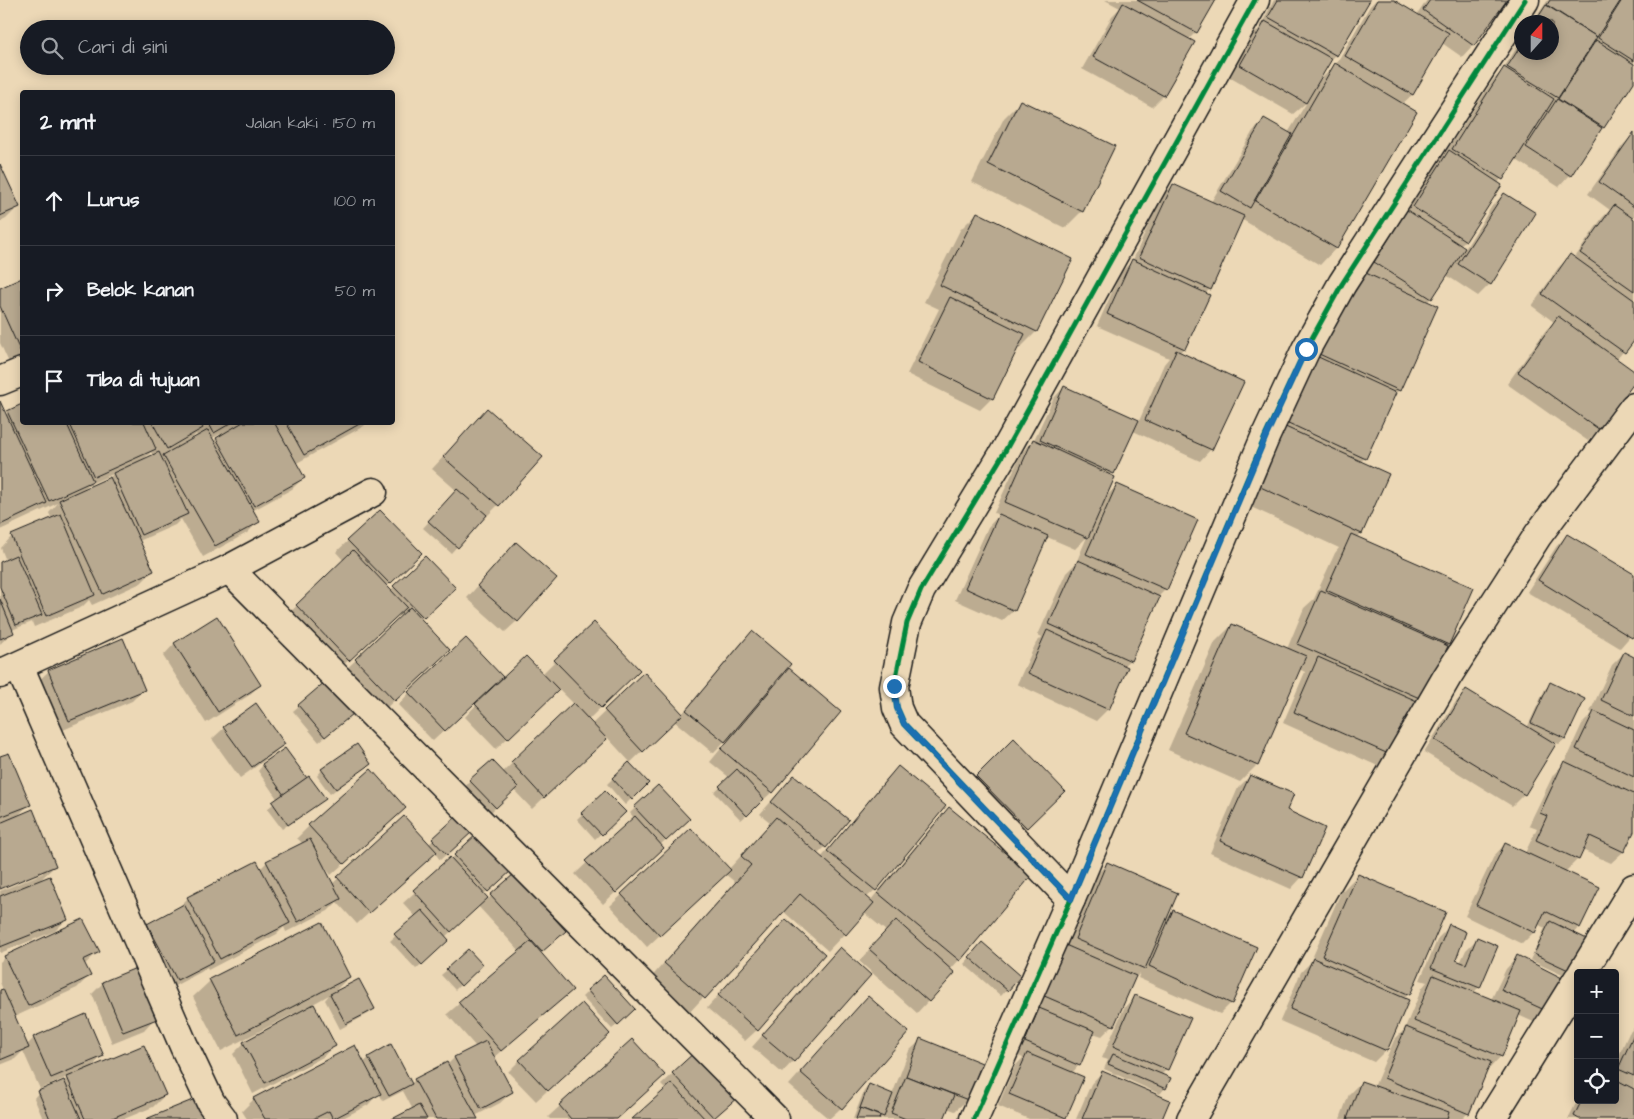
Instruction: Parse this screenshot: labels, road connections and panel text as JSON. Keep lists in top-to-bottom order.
{
  "north": "top",
  "page": {
    "search": "Cari di sini",
    "heading": ["2 mnt", "Jalan kaki · 150 m"],
    "list": [
      ["Lurus", "100 m"],
      ["Belok kanan", "50 m"],
      "Tiba di tujuan"
    ],
    "map_buttons": ["+", "−"]
  }
}
